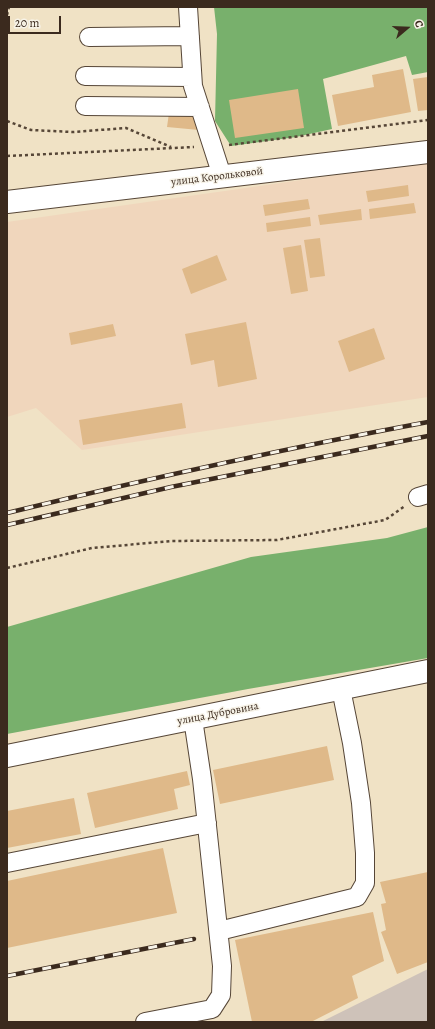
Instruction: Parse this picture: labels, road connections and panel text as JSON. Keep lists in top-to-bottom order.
{
  "streets": {
    "main road": ["улица Корольковой", "улица Дубровина"]
  },
  "scale_bar": "20 m",
  "north": "right"
}
